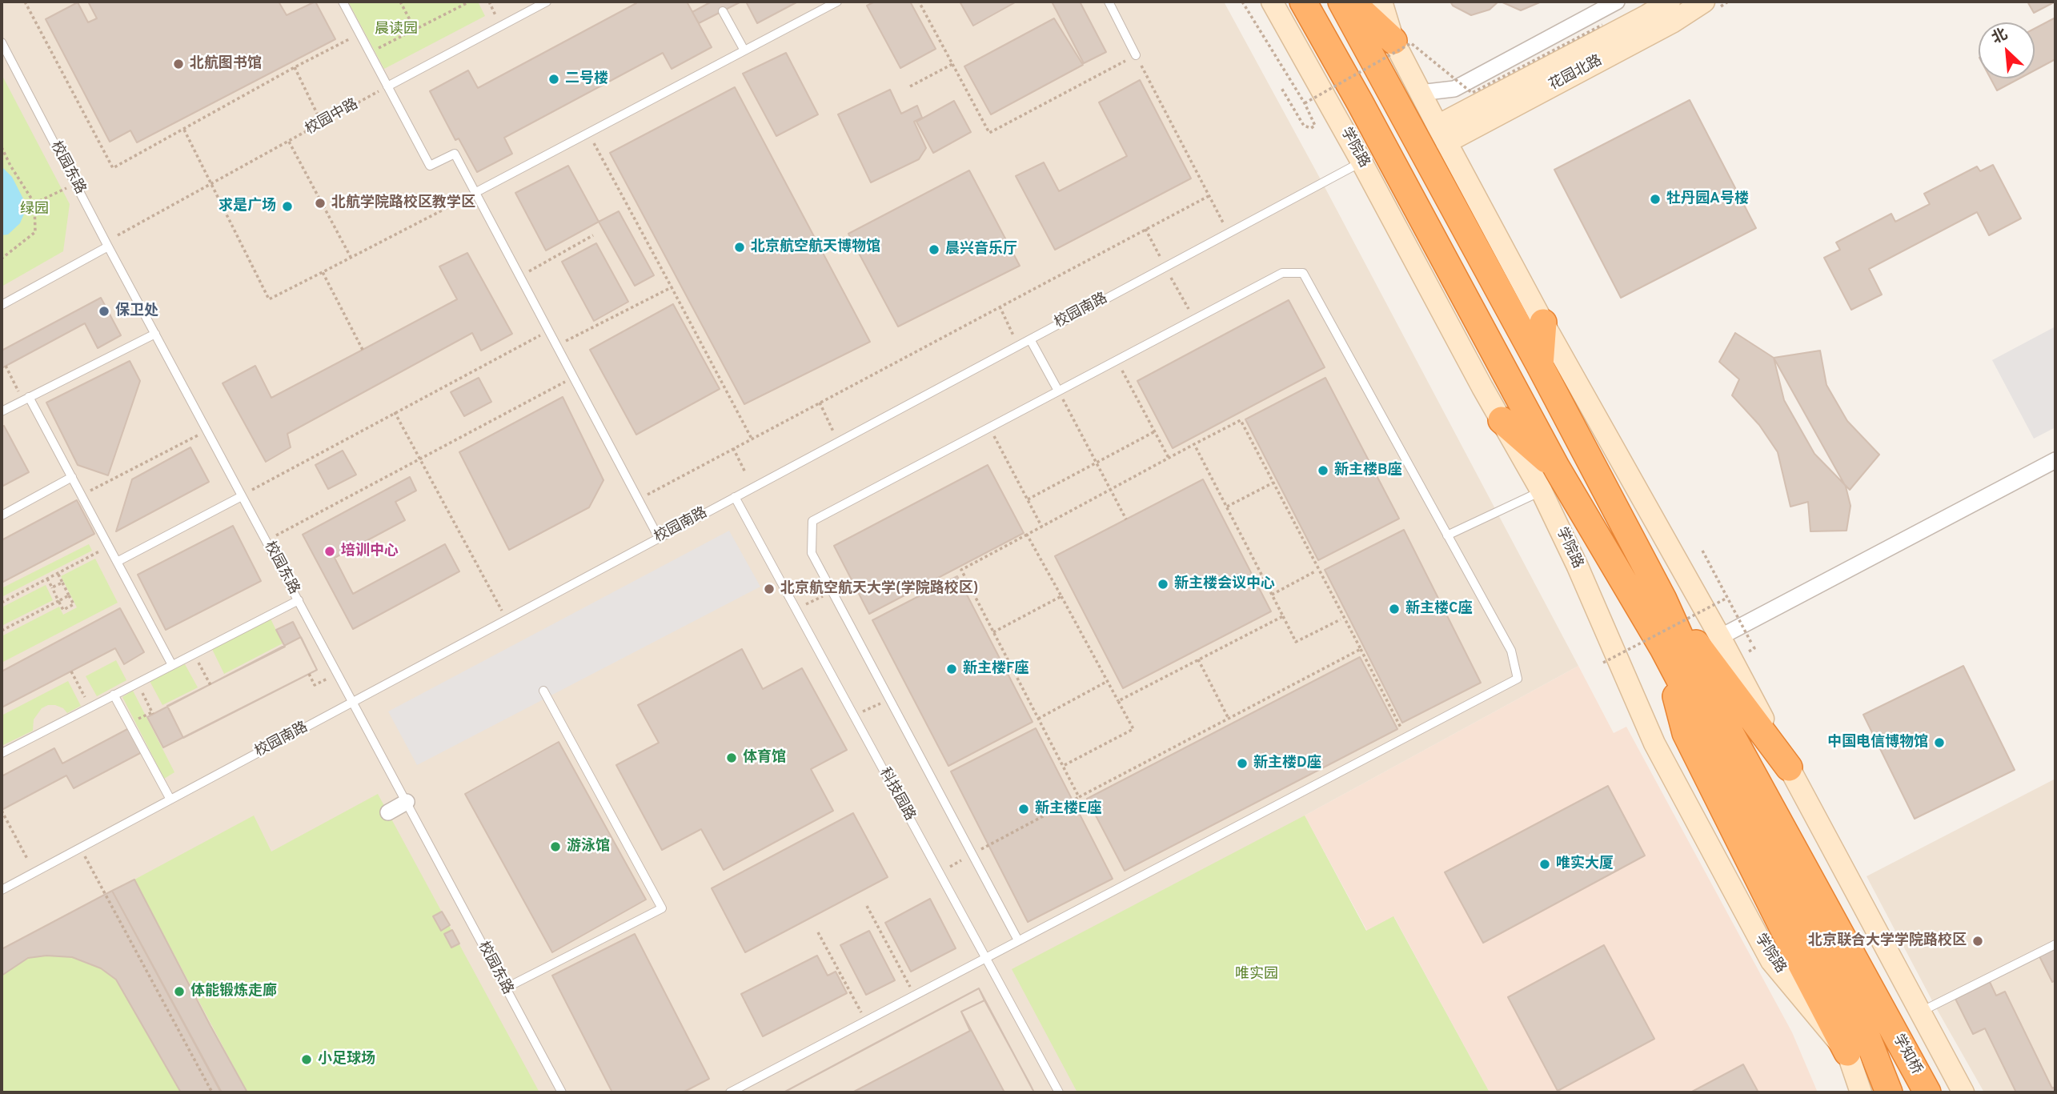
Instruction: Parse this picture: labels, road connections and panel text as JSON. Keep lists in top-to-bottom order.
{
  "streets": {
    "highway": ["学院路", "学知桥"],
    "street": ["花园北路"],
    "lane": ["校园东路", "校园南路", "科技园路"],
    "path": ["校园中路"]
  },
  "crossings": [
    ["学院路", "校园南路"],
    ["学院路", "学知桥"],
    ["校园东路", "校园南路"],
    ["校园南路", "科技园路"]
  ],
  "parks": ["晨读园", "绿园", "唯实园"],
  "places": [
    "北航图书馆",
    "二号楼",
    "牡丹园A号楼",
    "北航学院路校区教学区",
    "求是广场",
    "北京航空航天博物馆",
    "晨兴音乐厅",
    "保卫处",
    "新主楼B座",
    "培训中心",
    "新主楼会议中心",
    "北京航空航天大学(学院路校区)",
    "新主楼C座",
    "新主楼F座",
    "中国电信博物馆",
    "体育馆",
    "新主楼D座",
    "新主楼E座",
    "游泳馆",
    "唯实大厦",
    "北京联合大学学院路校区",
    "体能锻炼走廊",
    "小足球场"
  ],
  "north": "top left"
}
